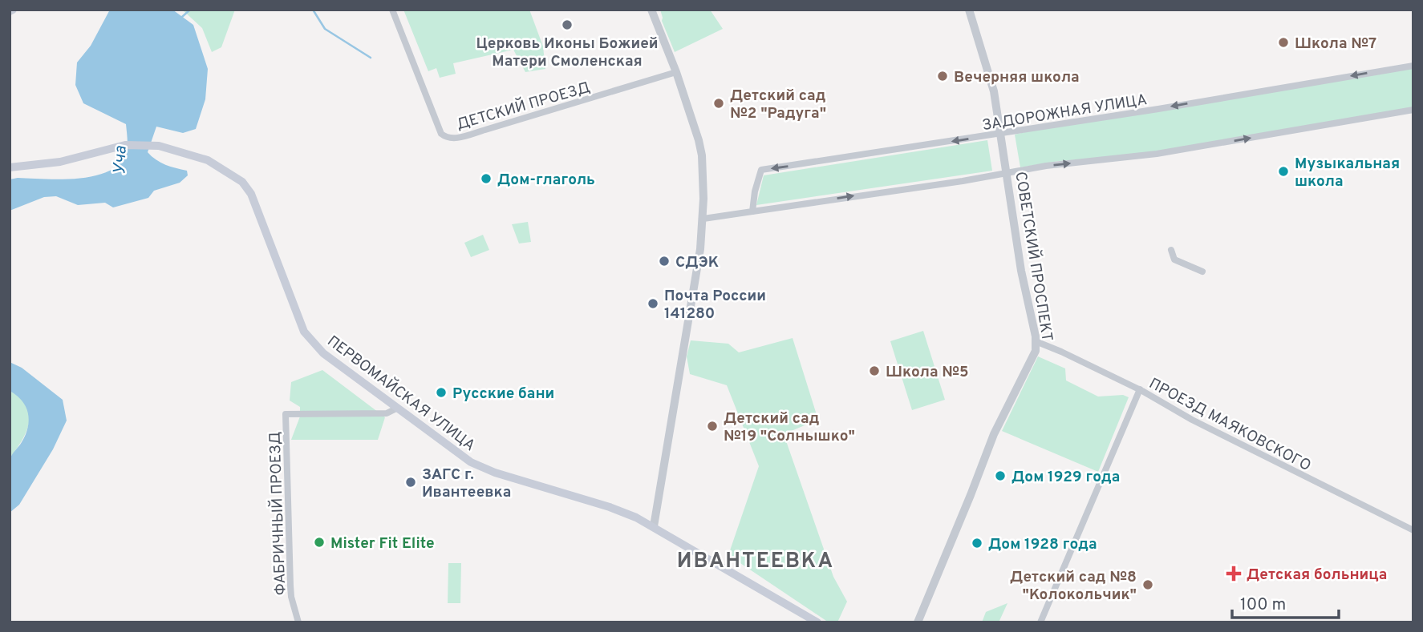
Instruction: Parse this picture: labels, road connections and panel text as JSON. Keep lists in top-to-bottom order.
{
  "streets": {
    "main road": ["ПЕРВОМАЙСКАЯ УЛИЦА"],
    "street": [
      "ДЕТСКИЙ ПРОЕЗД",
      "ЗАДОРОЖНАЯ УЛИЦА",
      "СОВЕТСКИЙ ПРОСПЕКТ",
      "ПРОЕЗД МАЯКОВСКОГО",
      "ФАБРИЧНЫЙ ПРОЕЗД"
    ]
  },
  "crossings": [
    ["ЗАДОРОЖНАЯ УЛИЦА", "СОВЕТСКИЙ ПРОСПЕКТ"],
    ["СОВЕТСКИЙ ПРОСПЕКТ", "ПРОЕЗД МАЯКОВСКОГО"],
    ["ПЕРВОМАЙСКАЯ УЛИЦА", "ФАБРИЧНЫЙ ПРОЕЗД"]
  ],
  "districts": ["ИВАНТЕЕВКА"],
  "water": ["Уча"],
  "places": {
    "other": [
      "Церковь Иконы Божией Матери Смоленская",
      "Школа №7",
      "Вечерняя школа",
      "Детский сад №2 \"Радуга\"",
      "Музыкальная школа",
      "Дом-глаголь",
      "СДЭК",
      "Почта России 141280",
      "Школа №5",
      "Русские бани",
      "Детский сад №19 \"Солнышко\"",
      "Дом 1929 года",
      "ЗАГС г. Ивантеевка",
      "Mister Fit Elite",
      "Дом 1928 года",
      "Детский сад №8 \"Колокольчик\""
    ],
    "health": ["Детская больница"]
  },
  "scale_bar": "100 m"
}
